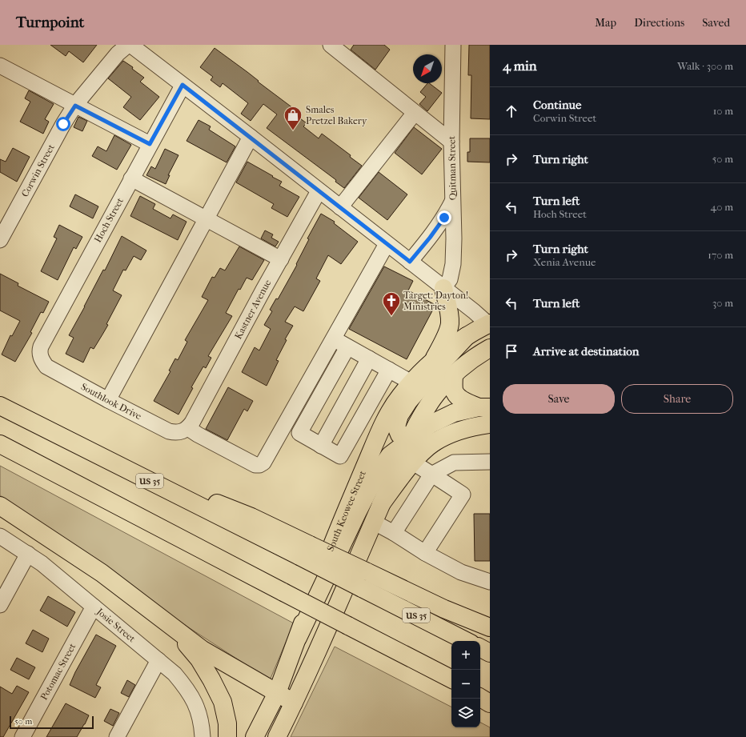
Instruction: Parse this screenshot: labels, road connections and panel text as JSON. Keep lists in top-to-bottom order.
{
  "streets": {
    "main road": ["US 35", "South Keowee Street"],
    "street": [
      "Quitman Street",
      "Corwin Street",
      "Hoch Street",
      "Kastner Avenue",
      "Southlook Drive",
      "Josie Street",
      "Potomac Street"
    ]
  },
  "crossings": [
    ["Hoch Street", "Southlook Drive"],
    ["Kastner Avenue", "Southlook Drive"],
    ["Josie Street", "Potomac Street"]
  ],
  "places": {
    "shop": ["Smales Pretzel Bakery"],
    "church": ["Target: Dayton! Ministries"]
  },
  "scale_bar": "50 m",
  "north": "bottom left",
  "page": {
    "header": "Turnpoint",
    "nav": ["Map", "Directions", "Saved"],
    "heading": ["4 min", "Walk · 300 m"],
    "list": [
      ["Continue", "Corwin Street", "10 m"],
      ["Turn right", "50 m"],
      ["Turn left", "Hoch Street", "40 m"],
      ["Turn right", "Xenia Avenue", "170 m"],
      ["Turn left", "30 m"],
      "Arrive at destination"
    ],
    "buttons": ["Save", "Share"],
    "map_buttons": ["+", "−"],
    "scale": "50 m"
  }
}
